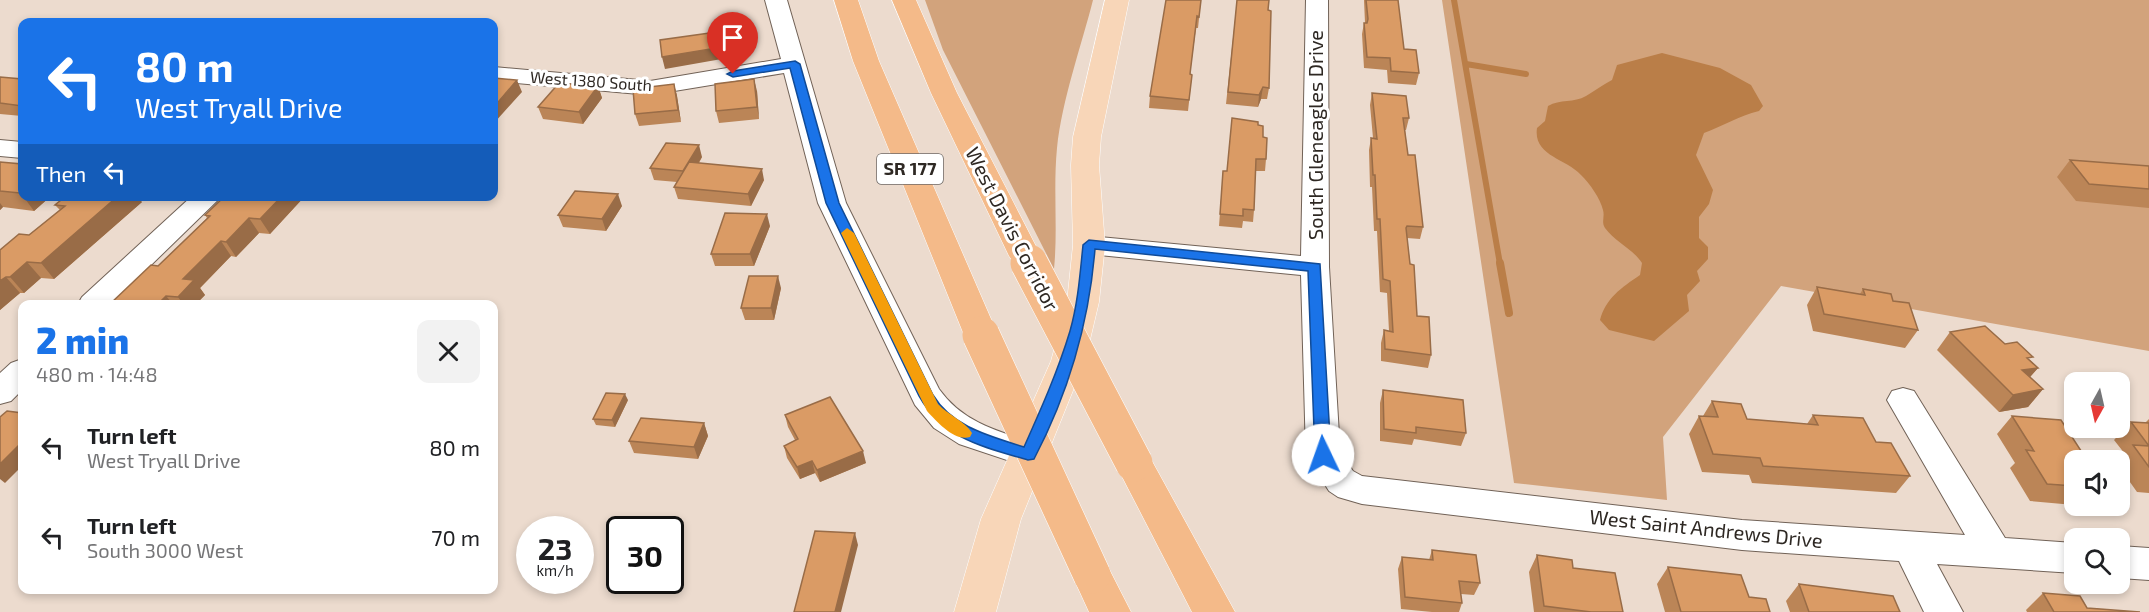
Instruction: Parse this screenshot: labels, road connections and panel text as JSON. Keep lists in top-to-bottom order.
{
  "streets": {
    "highway": ["SR 177", "West Davis Corridor"],
    "street": ["West 1380 South", "South Gleneagles Drive", "West Saint Andrews Drive"]
  },
  "crossings": [
    ["South Gleneagles Drive", "West Saint Andrews Drive"]
  ],
  "north": "bottom",
  "page": {
    "turn": ["80 m", "West Tryall Drive"],
    "then": "Then",
    "heading": ["2 min", "480 m · 14:48"],
    "list": [
      {
        "name": "Turn left",
        "note": "West Tryall Drive",
        "value": "80 m"
      },
      {
        "name": "Turn left",
        "note": "South 3000 West",
        "value": "70 m"
      }
    ],
    "speed": "23 km/h",
    "limit": "30"
  }
}
